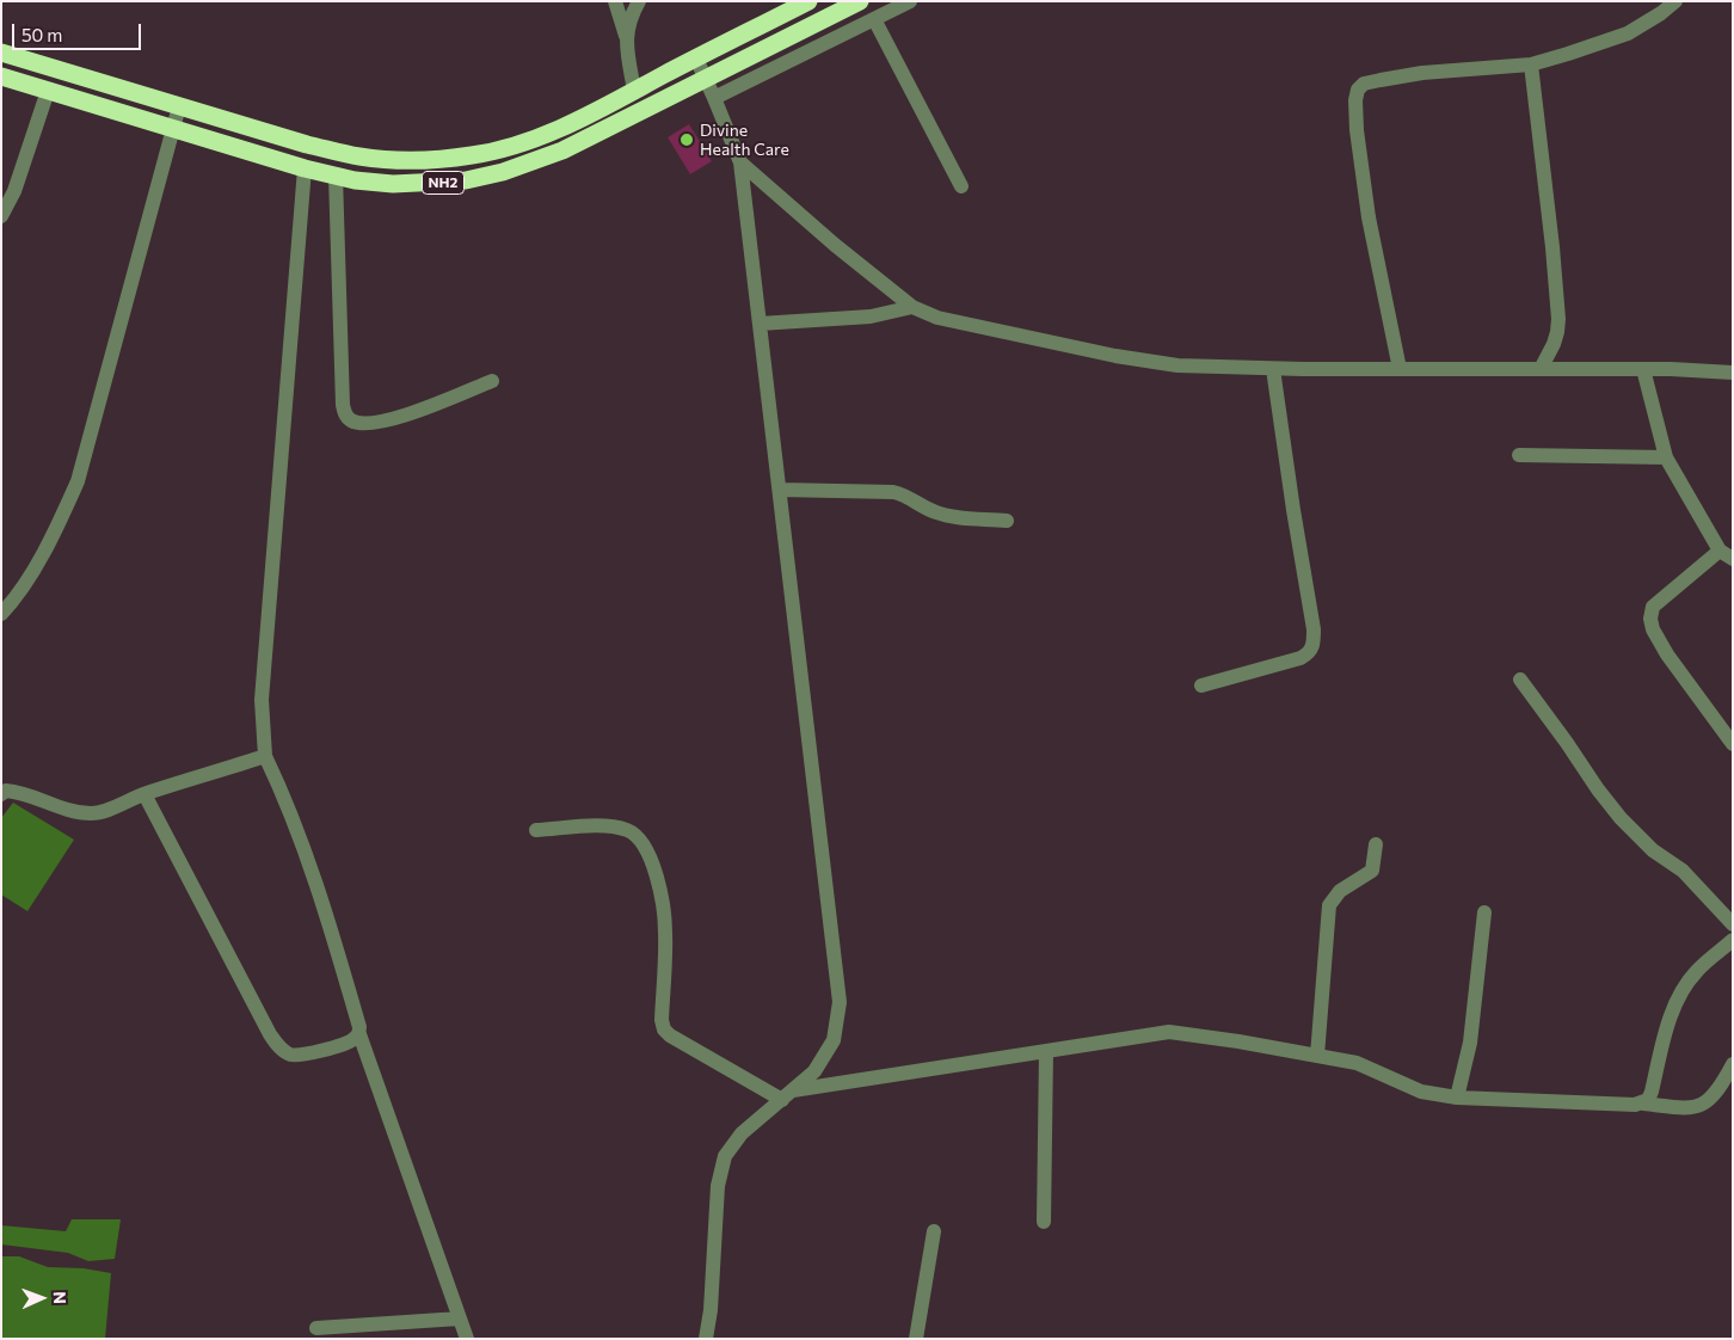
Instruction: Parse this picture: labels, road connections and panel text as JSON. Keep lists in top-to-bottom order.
{
  "streets": {
    "highway": ["NH2"]
  },
  "places": ["Divine Health Care"],
  "scale_bar": "50 m",
  "north": "right"
}
